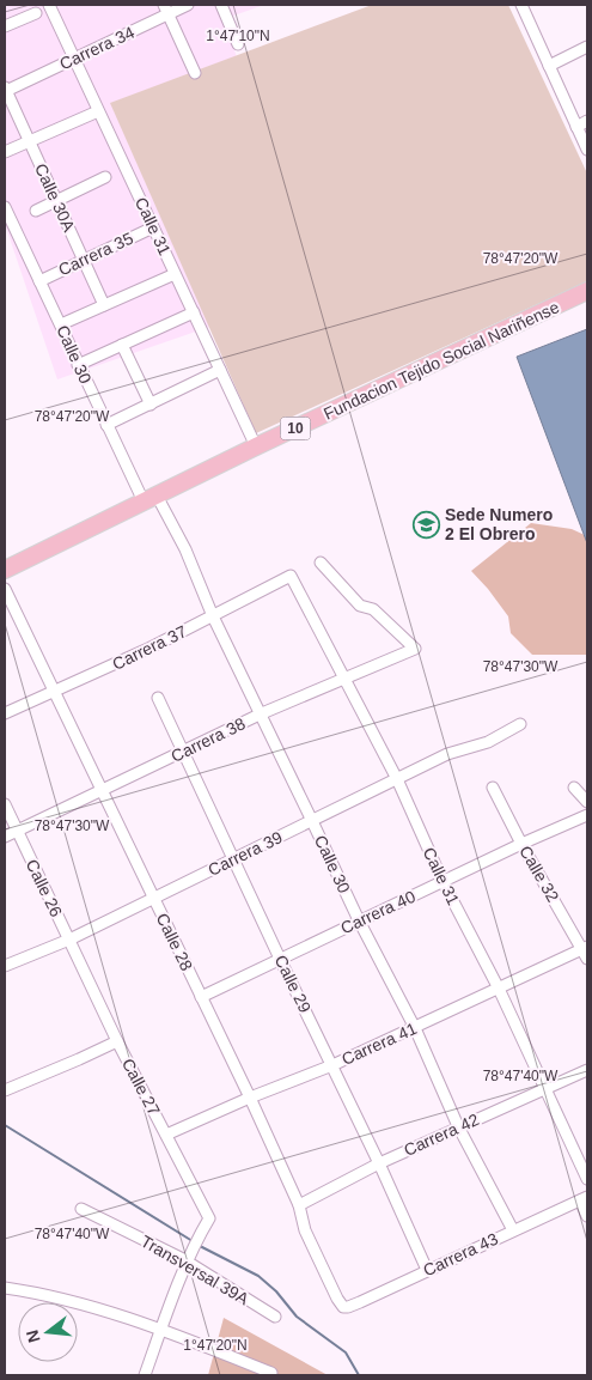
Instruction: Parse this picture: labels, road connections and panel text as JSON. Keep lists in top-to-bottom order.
{
  "streets": {
    "main road": ["Fundacion Tejido Social Nariñense", "10"],
    "street": [
      "Carrera 34",
      "Calle 30A",
      "Calle 31",
      "Carrera 35",
      "Calle 30",
      "Carrera 37",
      "Carrera 38",
      "Carrera 39",
      "Calle 32",
      "Calle 26",
      "Carrera 40",
      "Calle 28",
      "Calle 29",
      "Carrera 41",
      "Calle 27",
      "Carrera 42",
      "Carrera 43",
      "Transversal 39A"
    ]
  },
  "crossings": [
    ["Carrera 34", "Calle 30A"],
    ["Carrera 34", "Calle 31"],
    ["Calle 30A", "Carrera 35"],
    ["Calle 31", "Carrera 35"],
    ["Calle 31", "Fundacion Tejido Social Nariñense"],
    ["Calle 31", "Carrera 37"],
    ["Calle 31", "Carrera 38"],
    ["Calle 31", "Carrera 39"],
    ["Calle 31", "Carrera 40"],
    ["Calle 31", "Carrera 41"],
    ["Calle 31", "Carrera 42"],
    ["Carrera 35", "Calle 30"],
    ["Calle 30", "Fundacion Tejido Social Nariñense"],
    ["Calle 30", "Carrera 37"],
    ["Calle 30", "Carrera 38"],
    ["Calle 30", "Carrera 39"],
    ["Calle 30", "Carrera 40"],
    ["Calle 30", "Carrera 41"],
    ["Calle 30", "Carrera 42"],
    ["Calle 30", "Carrera 43"],
    ["Carrera 37", "Calle 28"],
    ["Carrera 38", "Calle 26"],
    ["Carrera 38", "Calle 28"],
    ["Carrera 38", "Calle 29"],
    ["Carrera 39", "Calle 26"],
    ["Carrera 39", "Calle 28"],
    ["Carrera 39", "Calle 29"],
    ["Carrera 39", "Calle 27"],
    ["Calle 32", "Carrera 40"],
    ["Calle 32", "Carrera 41"],
    ["Calle 26", "Calle 27"],
    ["Carrera 40", "Calle 28"],
    ["Carrera 40", "Calle 29"],
    ["Calle 28", "Carrera 41"],
    ["Calle 28", "Carrera 42"],
    ["Calle 28", "Carrera 43"],
    ["Calle 29", "Carrera 41"],
    ["Calle 29", "Carrera 42"],
    ["Calle 29", "Carrera 43"],
    ["Carrera 41", "Calle 27"],
    ["Calle 27", "Transversal 39A"]
  ],
  "places": {
    "school or university": ["Sede Numero 2 El Obrero"]
  },
  "north": "left",
  "coordinates": [
    "1°47'10\"N",
    "78°47'20\"W",
    "78°47'30\"W",
    "78°47'40\"W",
    "1°47'20\"N"
  ]
}
